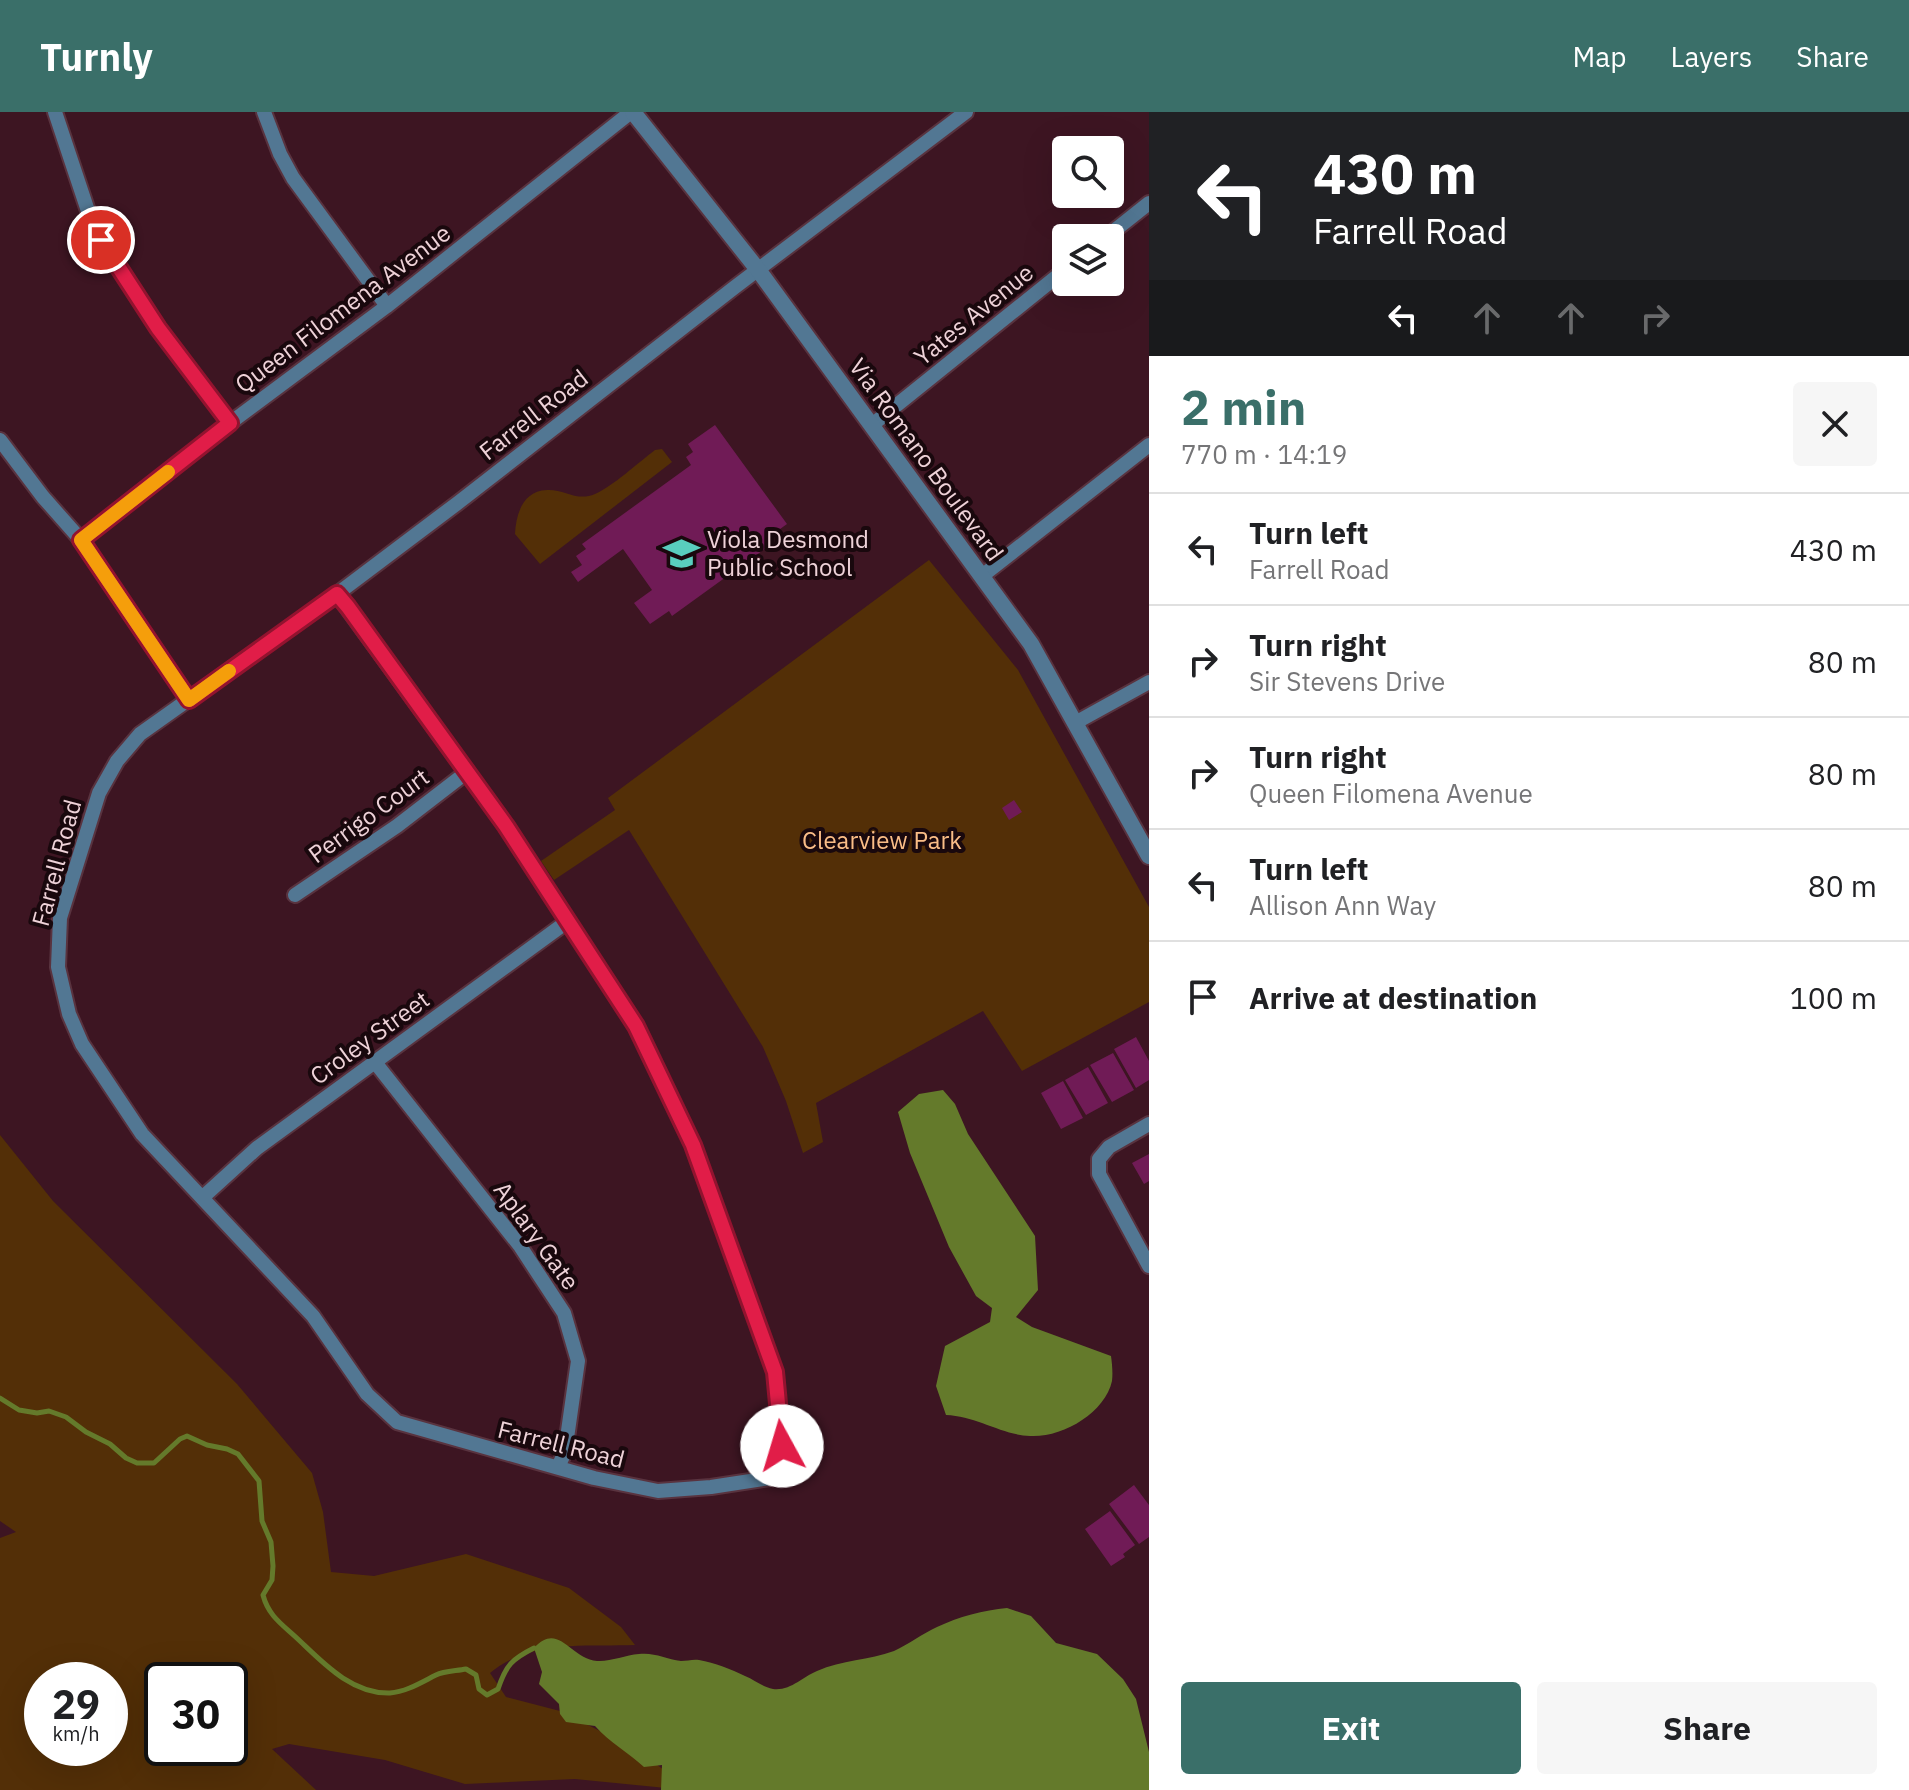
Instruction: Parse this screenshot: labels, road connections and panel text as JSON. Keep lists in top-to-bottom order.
{
  "streets": {
    "street": [
      "Queen Filomena Avenue",
      "Yates Avenue",
      "Farrell Road",
      "Via Romano Boulevard",
      "Perrigo Court",
      "Croley Street",
      "Aplary Gate"
    ]
  },
  "crossings": [
    ["Queen Filomena Avenue", "Via Romano Boulevard"],
    ["Yates Avenue", "Via Romano Boulevard"],
    ["Farrell Road", "Via Romano Boulevard"],
    ["Farrell Road", "Perrigo Court"],
    ["Farrell Road", "Croley Street"],
    ["Farrell Road", "Aplary Gate"],
    ["Croley Street", "Aplary Gate"]
  ],
  "parks": ["Clearview Park"],
  "places": {
    "school or university": ["Viola Desmond Public School"]
  },
  "page": {
    "header": "Turnly",
    "nav": ["Map", "Layers", "Share"],
    "turn": ["430 m", "Farrell Road"],
    "heading": ["2 min", "770 m · 14:19"],
    "list": [
      {
        "name": "Turn left",
        "note": "Farrell Road",
        "value": "430 m"
      },
      {
        "name": "Turn right",
        "note": "Sir Stevens Drive",
        "value": "80 m"
      },
      {
        "name": "Turn right",
        "note": "Queen Filomena Avenue",
        "value": "80 m"
      },
      {
        "name": "Turn left",
        "note": "Allison Ann Way",
        "value": "80 m"
      },
      {
        "name": "Arrive at destination",
        "value": "100 m"
      }
    ],
    "speed": "29 km/h",
    "limit": "30",
    "buttons": ["Exit", "Share"]
  }
}
